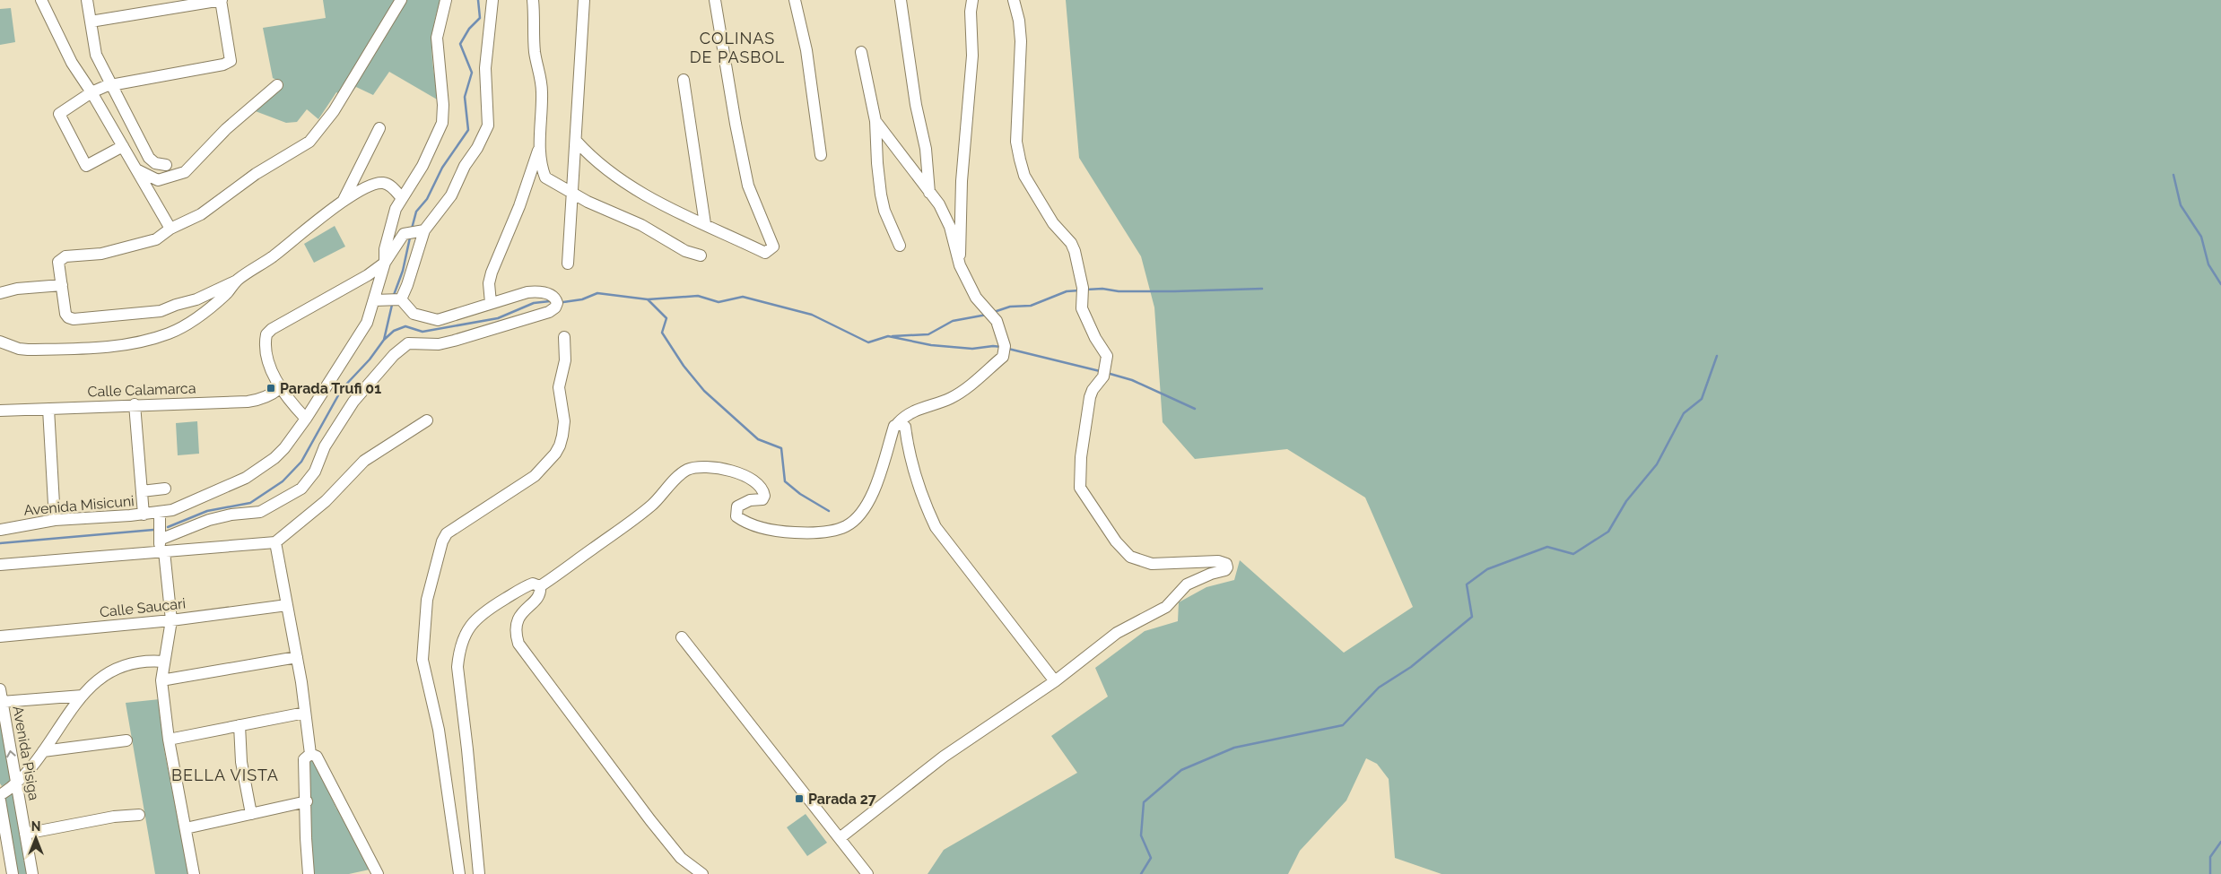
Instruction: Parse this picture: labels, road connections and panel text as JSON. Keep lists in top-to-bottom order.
{
  "streets": {
    "street": [
      "Calle Calamarca",
      "Avenida Misicuni",
      "Calle Saucari",
      "Avenida Pisiga"
    ]
  },
  "one_way": ["Avenida Pisiga"],
  "districts": ["COLINAS DE PASBOL", "BELLA VISTA"],
  "places": {
    "transit": ["Parada Trufi 01", "Parada 27"]
  },
  "north": "top"
}
